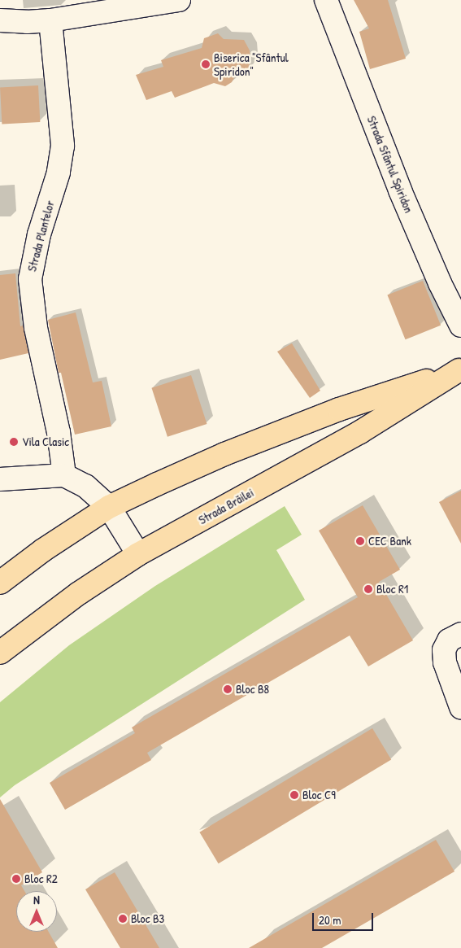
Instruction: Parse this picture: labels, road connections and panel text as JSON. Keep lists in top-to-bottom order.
{
  "streets": {
    "main road": ["Strada Brăilei"],
    "street": ["Strada Sfântul Spiridon", "Strada Plantelor"]
  },
  "places": [
    "Biserica \"Sfântul Spiridon\"",
    "Vila Clasic",
    "CEC Bank",
    "Bloc R1",
    "Bloc B8",
    "Bloc C9",
    "Bloc R2",
    "Bloc B3"
  ],
  "scale_bar": "20 m",
  "north": "top"
}
